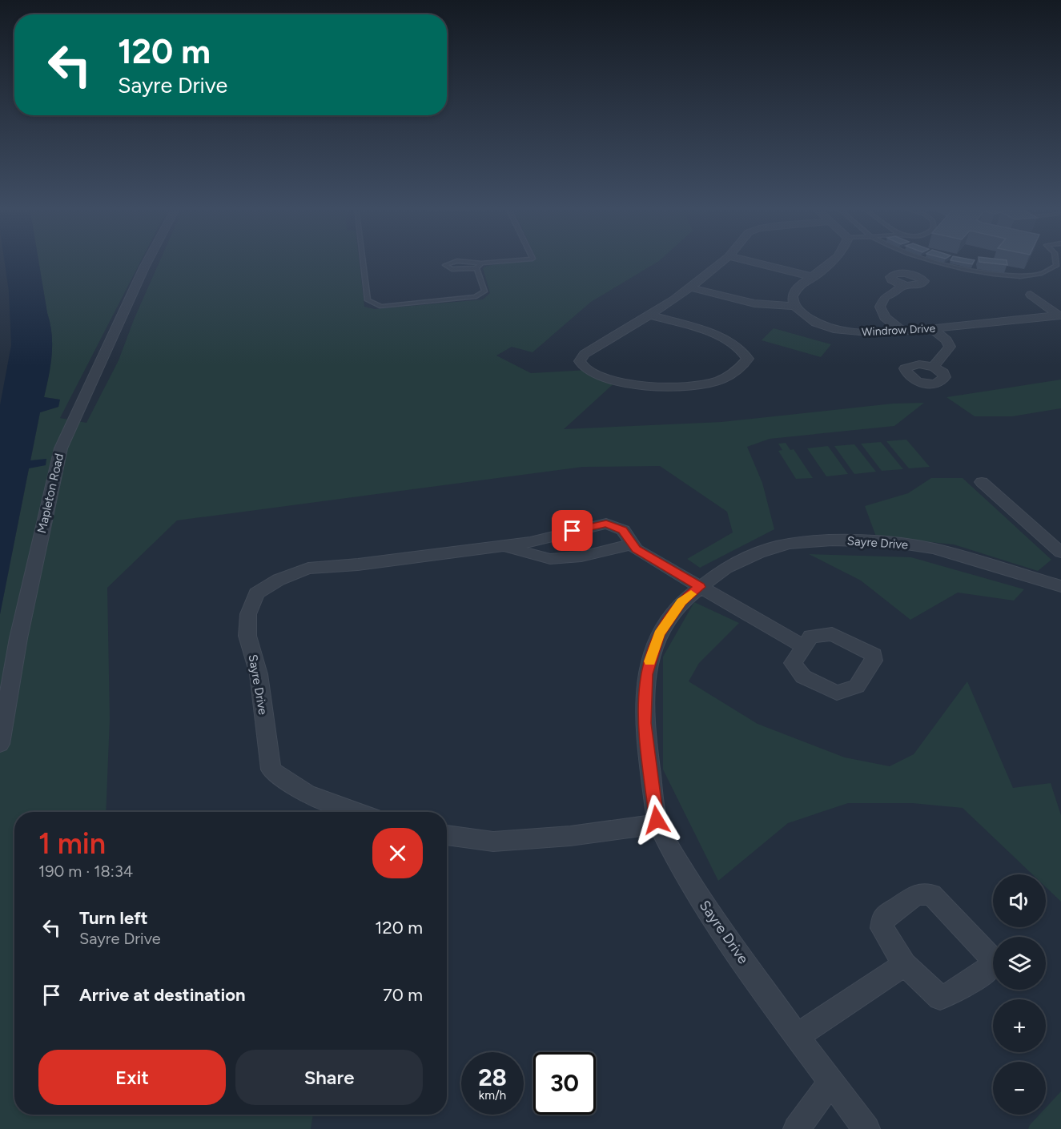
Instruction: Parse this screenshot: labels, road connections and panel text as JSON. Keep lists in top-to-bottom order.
{
  "streets": {
    "street": ["Windrow Drive", "Mapleton Road", "Sayre Drive"]
  },
  "page": {
    "turn": ["120 m", "Sayre Drive"],
    "heading": ["1 min", "190 m · 18:34"],
    "map_buttons": ["+", "−"],
    "list": [
      {
        "name": "Turn left",
        "note": "Sayre Drive",
        "value": "120 m"
      },
      {
        "name": "Arrive at destination",
        "value": "70 m"
      }
    ],
    "buttons": ["Exit", "Share"],
    "speed": "28 km/h",
    "limit": "30"
  }
}
